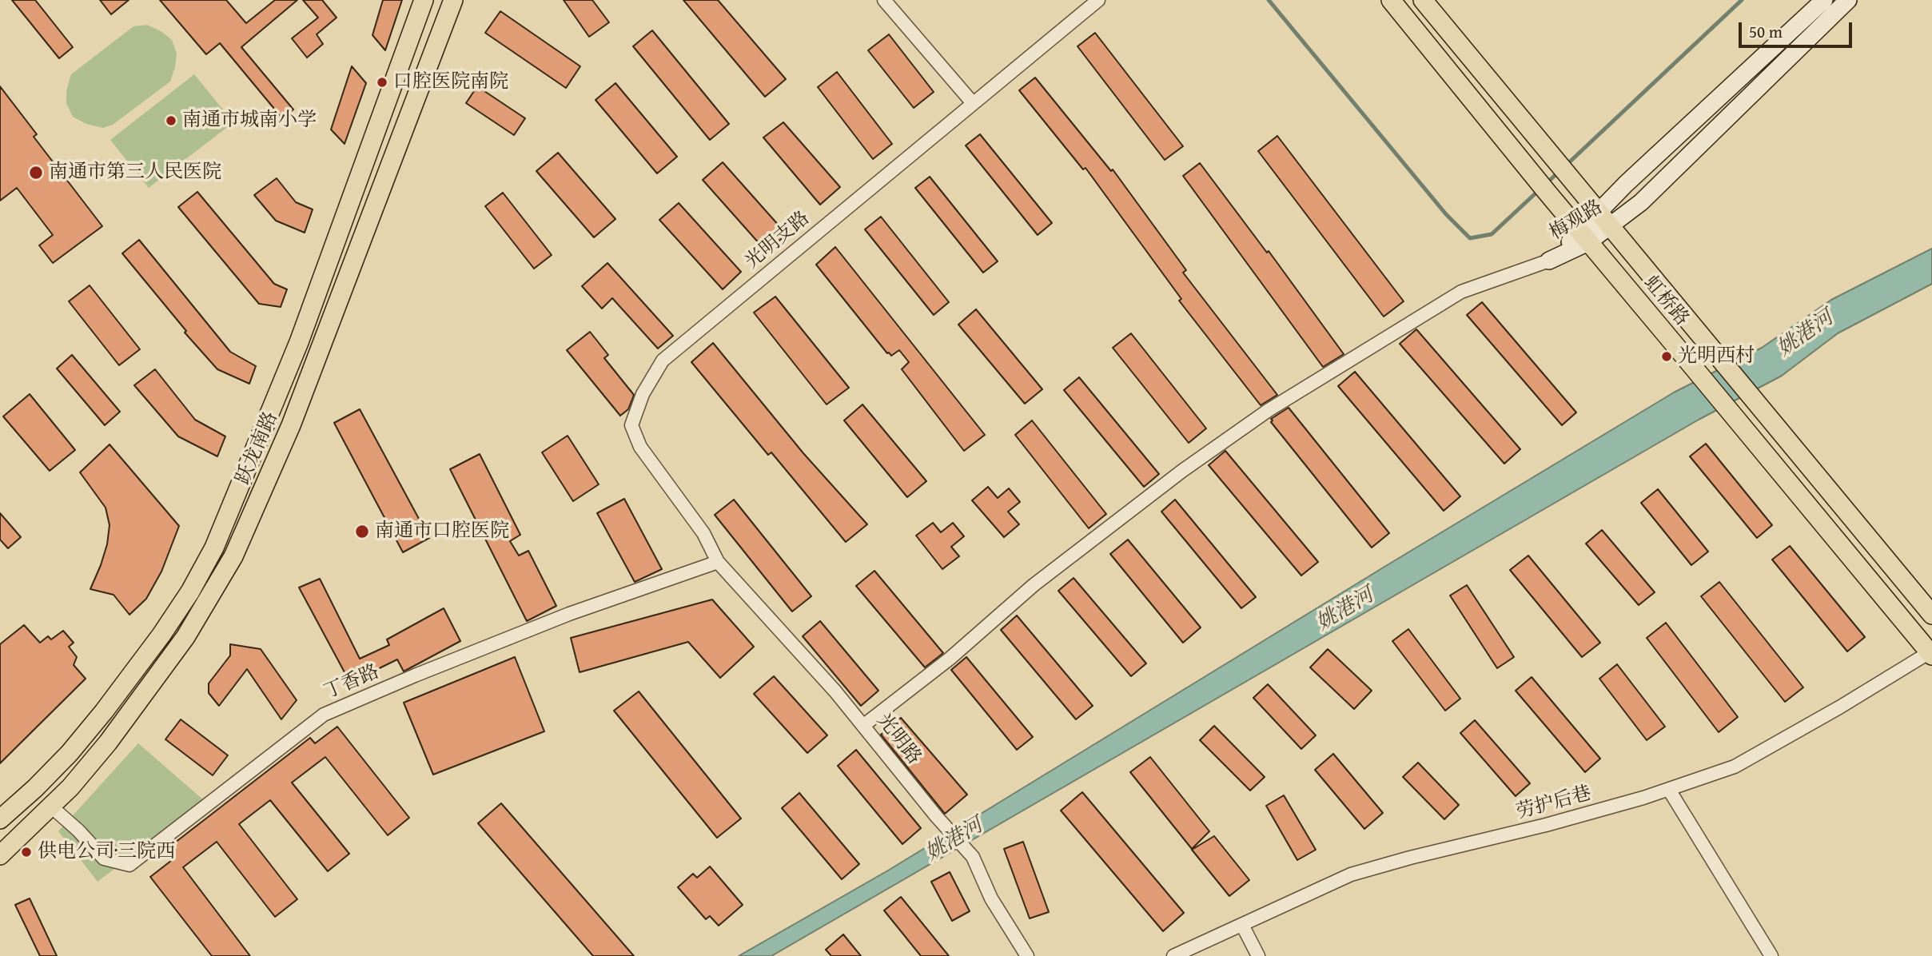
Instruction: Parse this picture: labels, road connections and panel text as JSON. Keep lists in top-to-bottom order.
{
  "streets": {
    "main road": ["虹桥路", "跃龙南路"],
    "street": [
      "梅观路",
      "光明支路",
      "丁香路",
      "光明路",
      "劳护后巷"
    ]
  },
  "crossings": [
    ["梅观路", "虹桥路"],
    ["光明支路", "丁香路"],
    ["光明支路", "光明路"],
    ["虹桥路", "劳护后巷"],
    ["跃龙南路", "丁香路"],
    ["丁香路", "光明路"]
  ],
  "water": ["姚港河"],
  "places": [
    "口腔医院南院",
    "南通市城南小学",
    "南通市第三人民医院",
    "光明西村",
    "南通市口腔医院",
    "供电公司·三院西"
  ],
  "scale_bar": "50 m"
}
